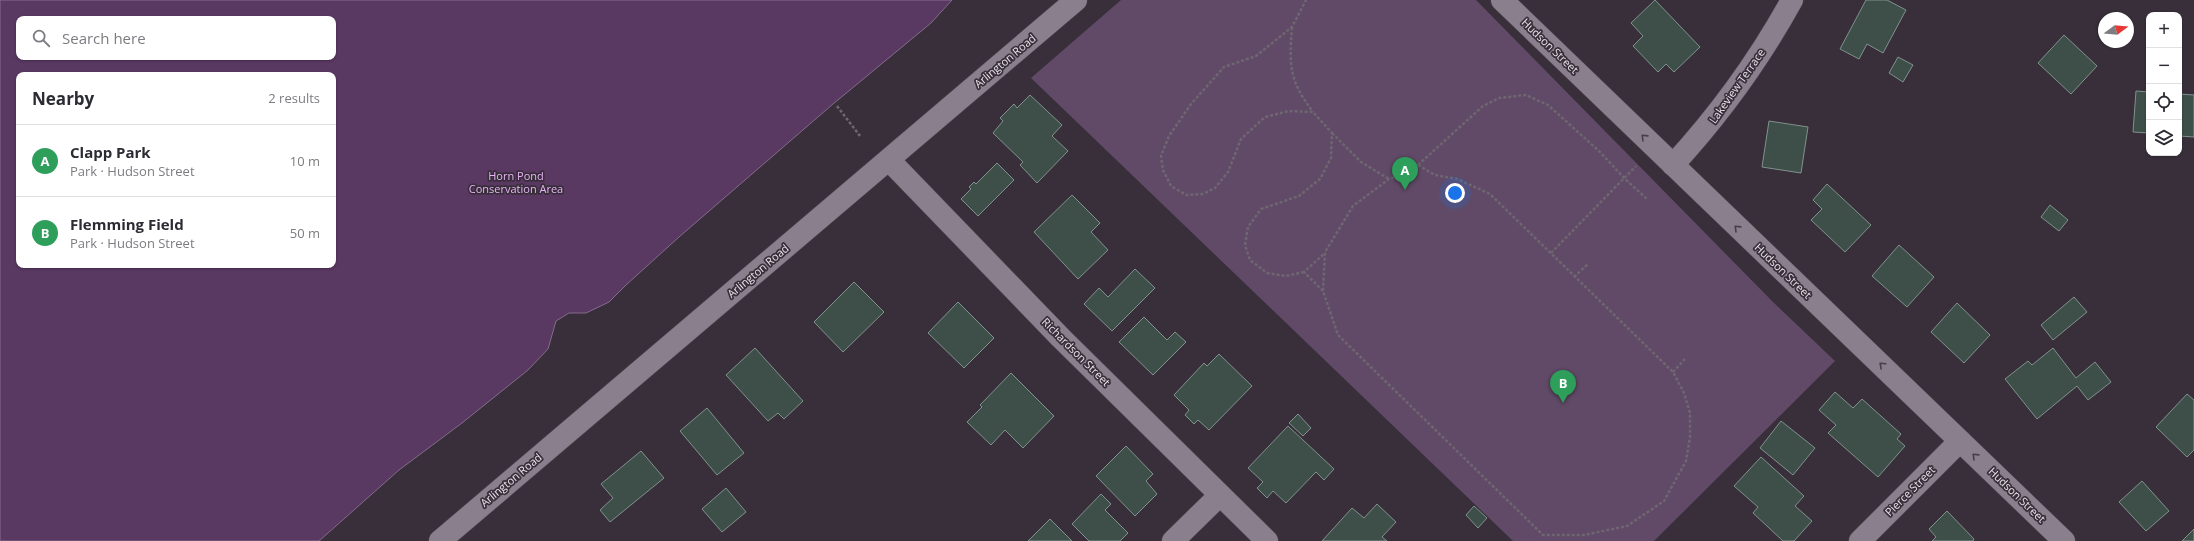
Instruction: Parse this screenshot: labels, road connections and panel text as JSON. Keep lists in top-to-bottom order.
{
  "streets": {
    "street": [
      "Hudson Street",
      "Arlington Road",
      "Lakeview Terrace",
      "Richardson Street",
      "Pierce Street"
    ]
  },
  "crossings": [
    ["Hudson Street", "Lakeview Terrace"],
    ["Hudson Street", "Pierce Street"],
    ["Arlington Road", "Richardson Street"]
  ],
  "one_way": ["Hudson Street"],
  "parks": ["Horn Pond Conservation Area"],
  "north": "right",
  "page": {
    "map_buttons": ["+", "−"],
    "search": "Search here",
    "heading": ["Nearby", "2 results"],
    "list": [
      {
        "mark": "A",
        "name": "Clapp Park",
        "note": "Park · Hudson Street",
        "value": "10 m"
      },
      {
        "mark": "B",
        "name": "Flemming Field",
        "note": "Park · Hudson Street",
        "value": "50 m"
      }
    ],
    "pins": ["A", "B"]
  }
}
